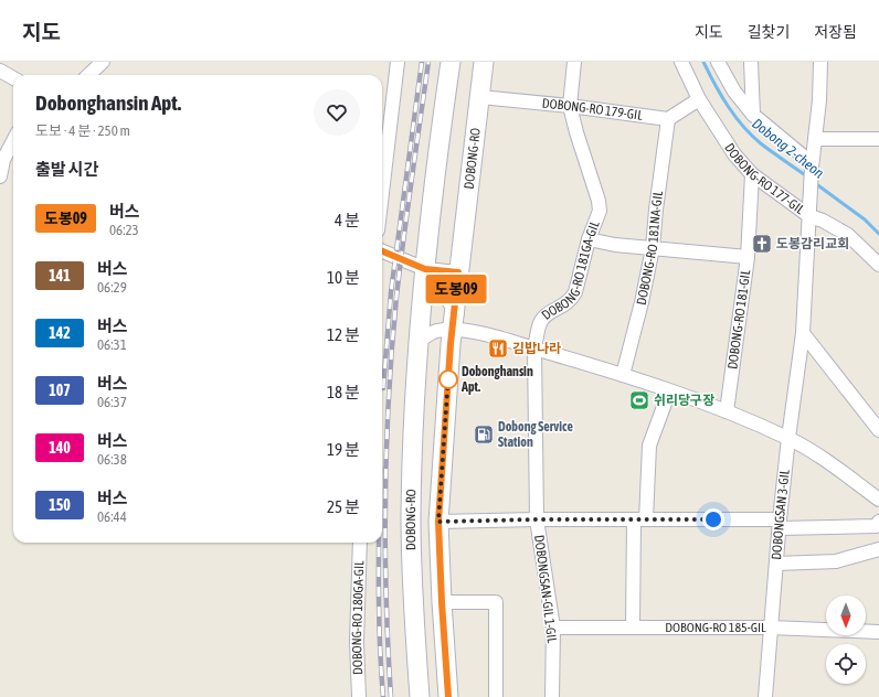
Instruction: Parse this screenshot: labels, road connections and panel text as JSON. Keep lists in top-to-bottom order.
{
  "streets": {
    "main road": ["DOBONG-RO"],
    "street": [
      "DOBONG-RO 179-GIL",
      "DOBONG-RO 177-GIL",
      "DOBONG-RO 181NA-GIL",
      "DOBONG-RO 181GA-GIL",
      "DOBONG-RO 181-GIL",
      "DOBONGSAN 3-GIL",
      "DOBONGSAN-GIL 1-GIL",
      "DOBONG-RO 180GA-GIL",
      "DOBONG-RO 185-GIL"
    ]
  },
  "crossings": [
    ["DOBONG-RO 179-GIL", "DOBONG-RO"],
    ["DOBONG-RO 179-GIL", "DOBONG-RO 181NA-GIL"],
    ["DOBONG-RO 179-GIL", "DOBONG-RO 181GA-GIL"],
    ["DOBONG-RO 177-GIL", "DOBONG-RO 181-GIL"],
    ["DOBONG-RO 177-GIL", "DOBONGSAN 3-GIL"],
    ["DOBONG-RO 181GA-GIL", "DOBONGSAN-GIL 1-GIL"],
    ["DOBONGSAN 3-GIL", "DOBONG-RO 185-GIL"],
    ["DOBONGSAN-GIL 1-GIL", "DOBONG-RO 185-GIL"]
  ],
  "water": ["Dobong 2-cheon"],
  "places": {
    "church": ["도봉감리교회"],
    "restaurant": ["김밥나라"],
    "other": ["Dobonghansin Apt."],
    "sports": ["쉬리당구장"],
    "fuel station": ["Dobong Service Station"]
  },
  "lines": ["bus line 도봉09"],
  "north": "bottom",
  "page": {
    "header": "지도",
    "nav": ["지도", "길찾기", "저장됨"],
    "on_map": "도봉09",
    "heading": [
      ["Dobonghansin Apt.", "도보 · 4 분 · 250 m"],
      "출발 시간"
    ],
    "list": [
      {
        "mark": "도봉09",
        "name": "버스",
        "note": "06:23",
        "value": "4 분"
      },
      {
        "mark": "141",
        "name": "버스",
        "note": "06:29",
        "value": "10 분"
      },
      {
        "mark": "142",
        "name": "버스",
        "note": "06:31",
        "value": "12 분"
      },
      {
        "mark": "107",
        "name": "버스",
        "note": "06:37",
        "value": "18 분"
      },
      {
        "mark": "140",
        "name": "버스",
        "note": "06:38",
        "value": "19 분"
      },
      {
        "mark": "150",
        "name": "버스",
        "note": "06:44",
        "value": "25 분"
      }
    ]
  }
}
